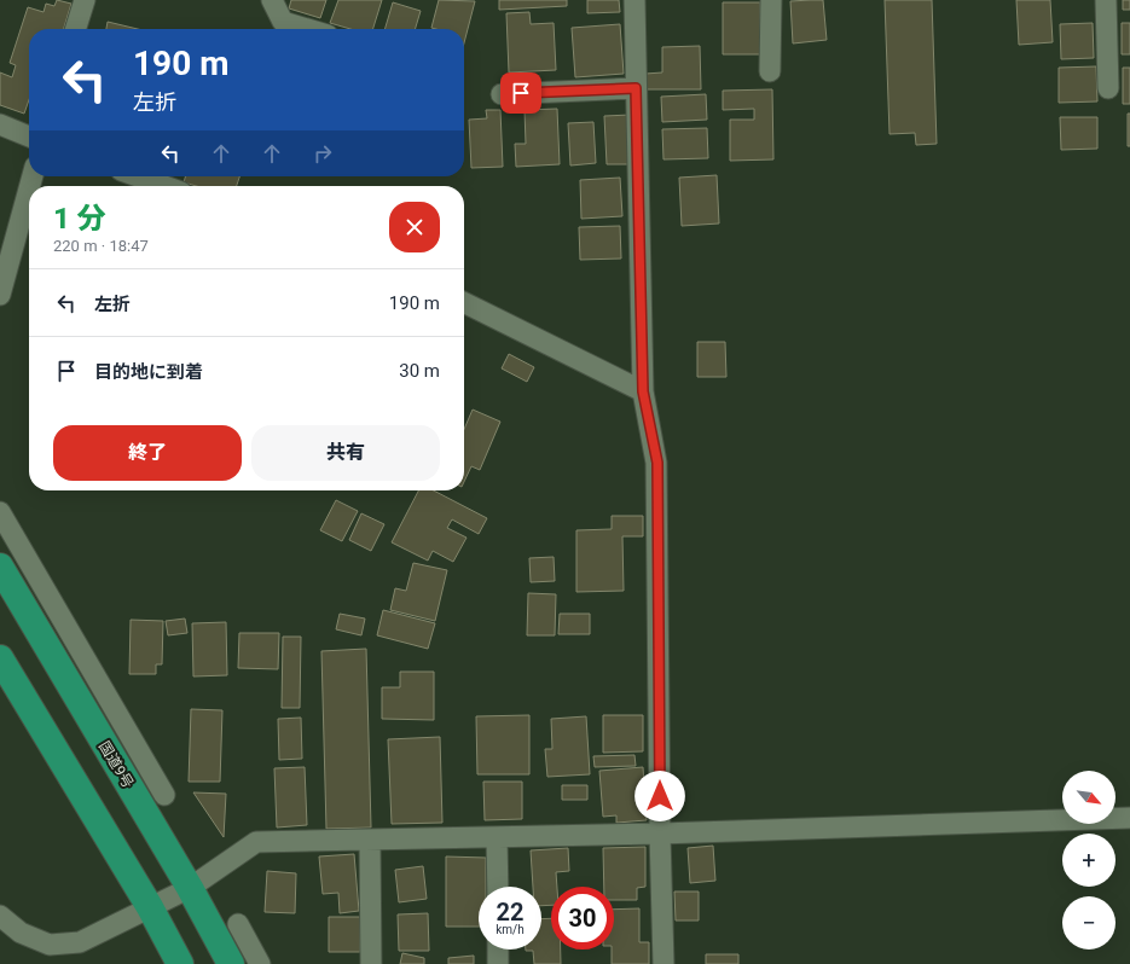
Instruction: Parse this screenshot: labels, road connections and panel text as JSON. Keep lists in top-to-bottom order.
{
  "streets": {
    "highway": ["国道9号"]
  },
  "north": "bottom right",
  "page": {
    "turn": ["190 m", "左折"],
    "heading": ["1 分", "220 m · 18:47"],
    "list": [
      {
        "name": "左折",
        "value": "190 m"
      },
      {
        "name": "目的地に到着",
        "value": "30 m"
      }
    ],
    "buttons": ["終了", "共有"],
    "map_buttons": ["+", "−"],
    "speed": "22 km/h",
    "limit": "30"
  }
}
